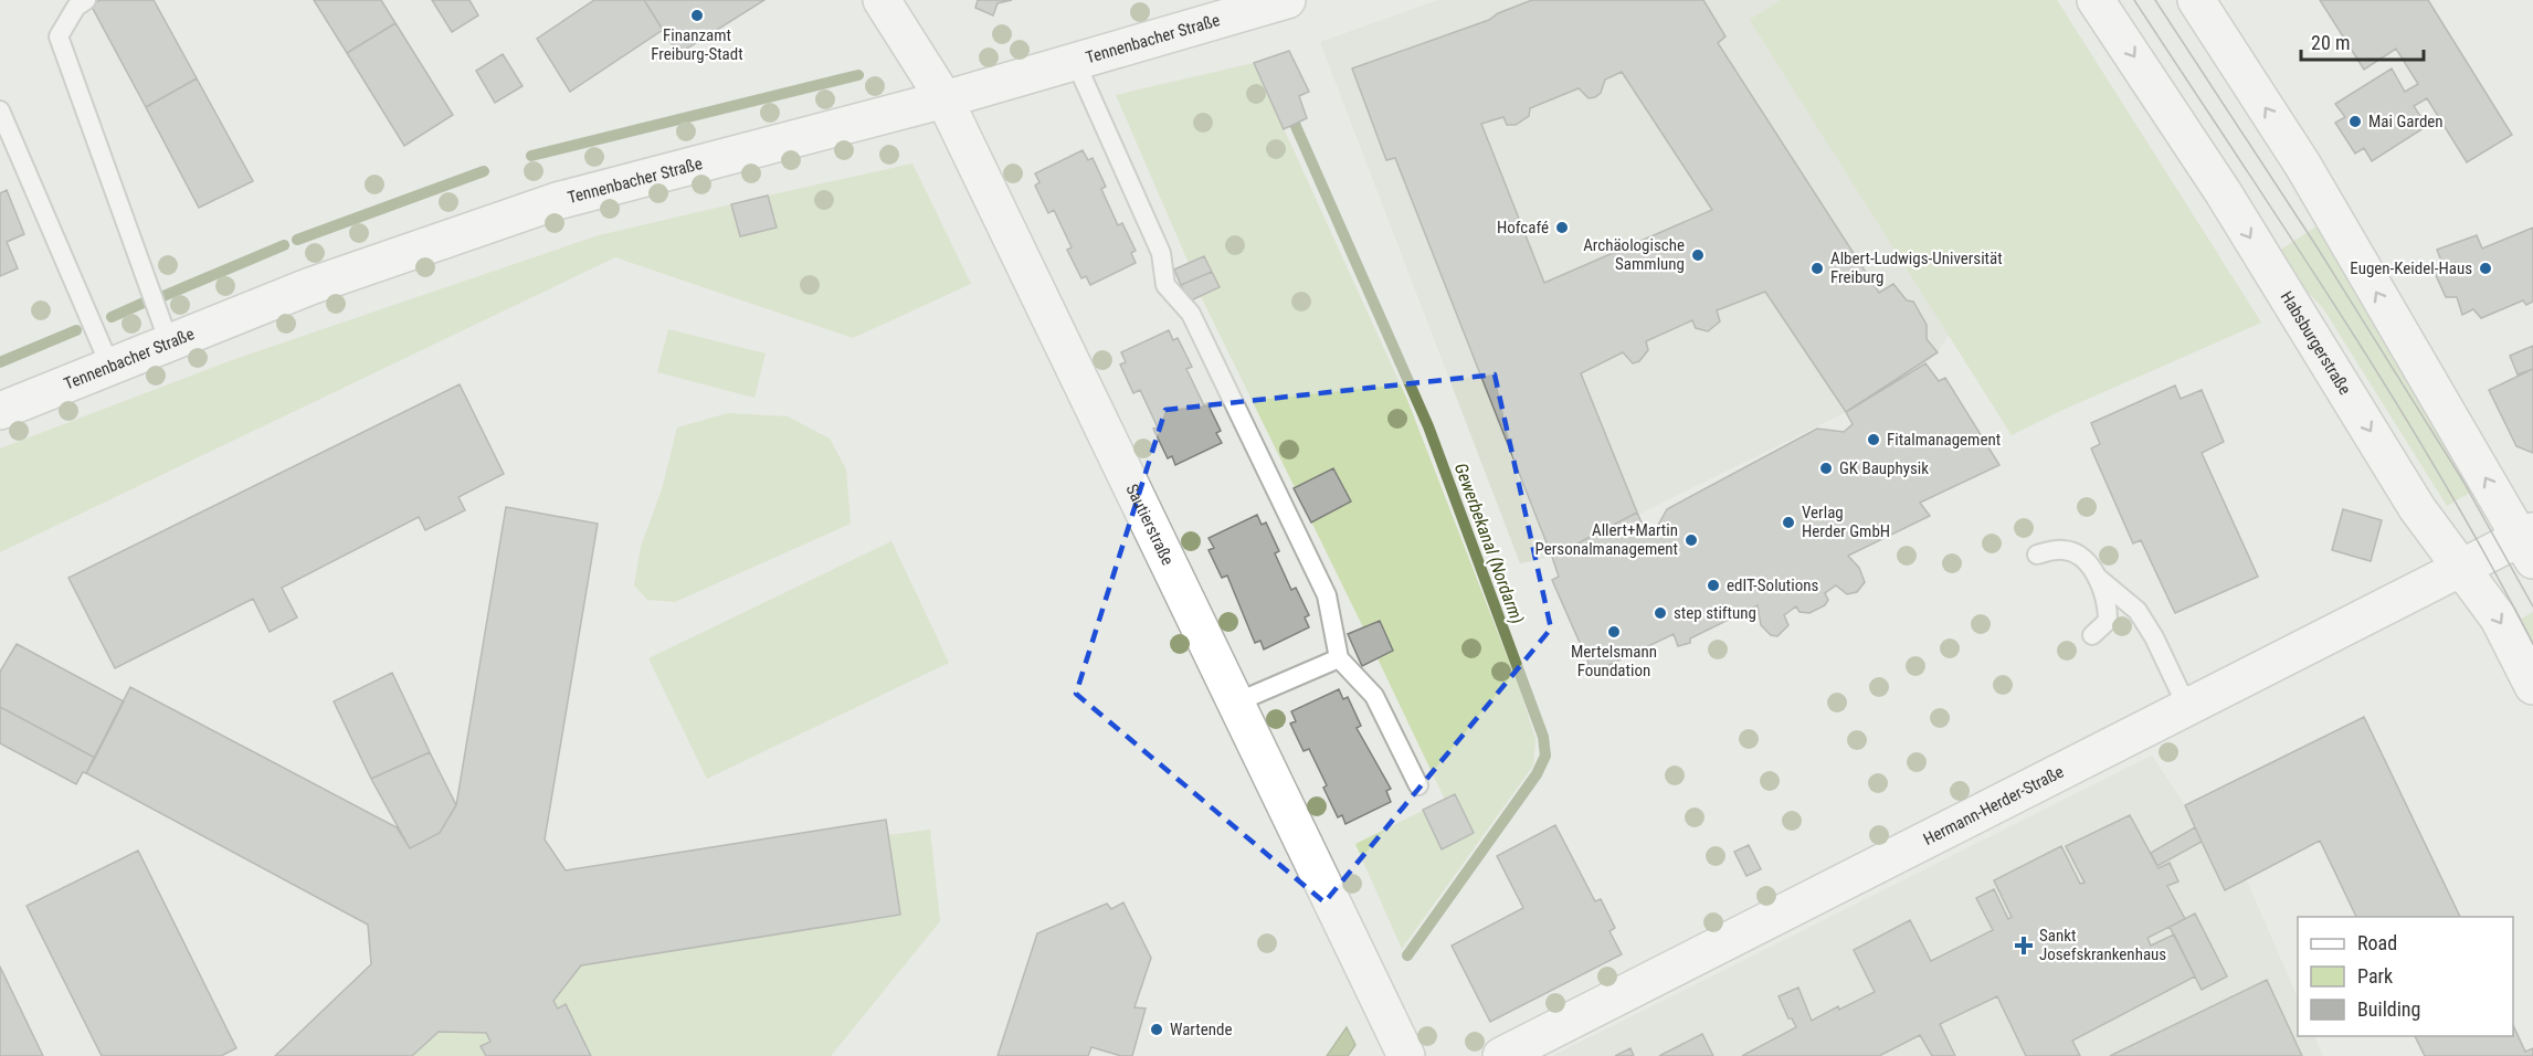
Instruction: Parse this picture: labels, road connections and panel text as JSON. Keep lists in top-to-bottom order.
{
  "streets": {
    "street": [
      "Tennenbacher Straße",
      "Habsburgerstraße",
      "Sautierstraße",
      "Hermann-Herder-Straße"
    ]
  },
  "crossings": [
    ["Tennenbacher Straße", "Sautierstraße"],
    ["Habsburgerstraße", "Hermann-Herder-Straße"]
  ],
  "water": ["Gewerbekanal (Nordarm)"],
  "places": {
    "other": [
      "Finanzamt Freiburg-Stadt",
      "Mai Garden",
      "Hofcafé",
      "Archäologische Sammlung",
      "Albert-Ludwigs-Universität Freiburg",
      "Eugen-Keidel-Haus",
      "Fitalmanagement",
      "GK Bauphysik",
      "Verlag Herder GmbH",
      "Allert+Martin Personalmanagement",
      "edIT-Solutions",
      "step stiftung",
      "Mertelsmann Foundation",
      "Wartende"
    ],
    "health": ["Sankt Josefskrankenhaus"]
  },
  "legend": ["Road", "Park", "Building"],
  "scale_bar": "20 m"
}
